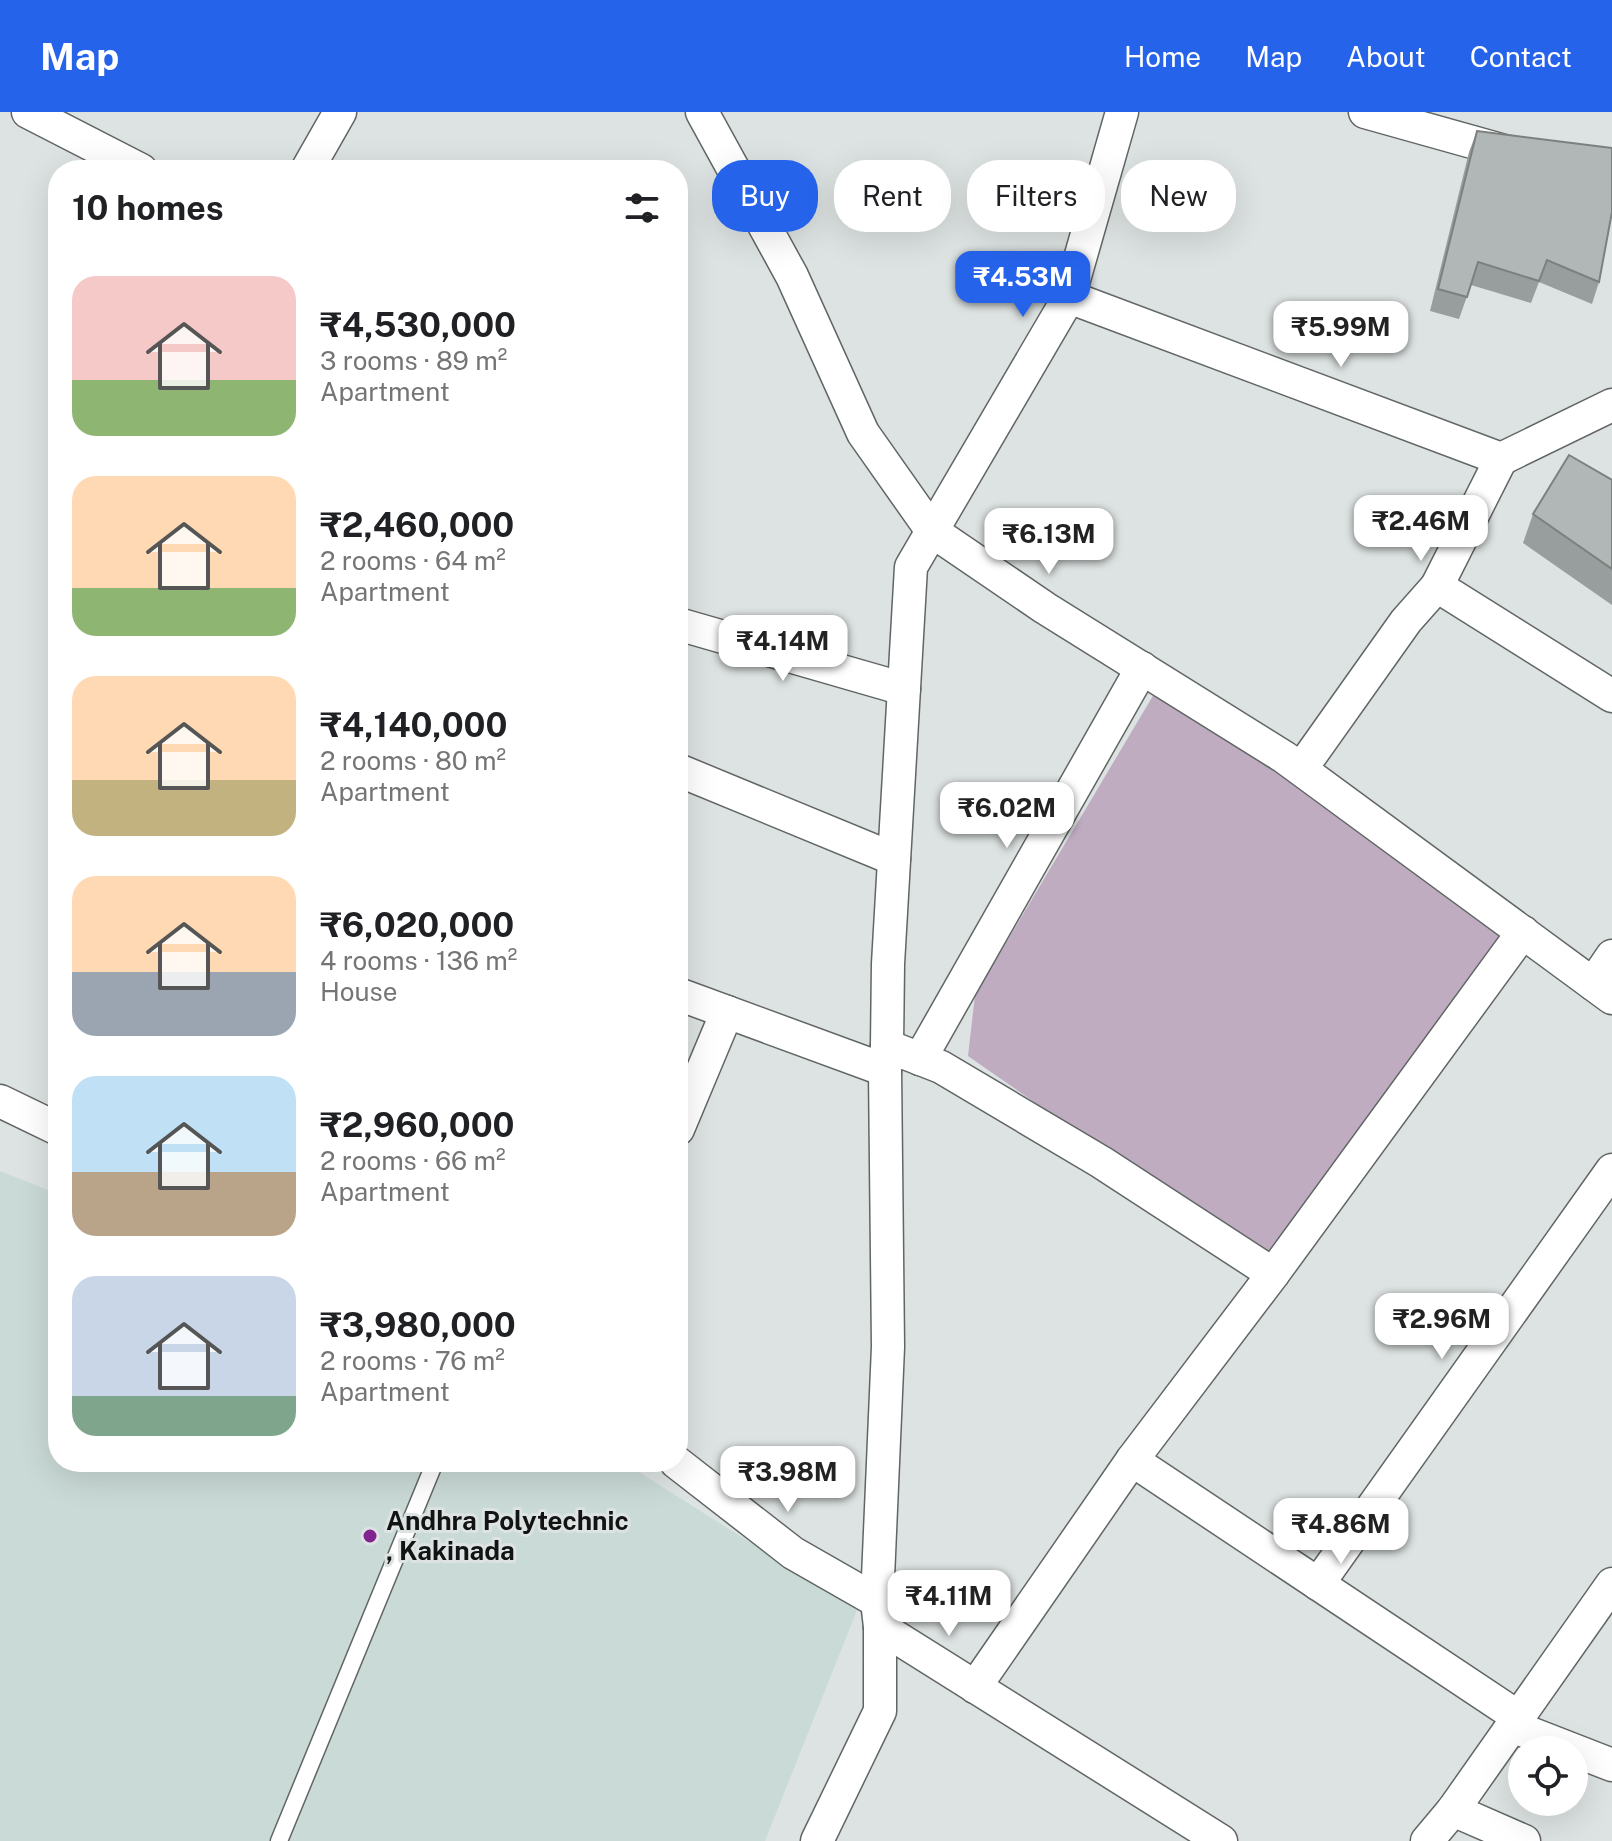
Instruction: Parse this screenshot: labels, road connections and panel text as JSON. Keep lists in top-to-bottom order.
{
  "places": ["Andhra Polytechnic , Kakinada"],
  "page": {
    "header": "Map",
    "nav": [
      "Home",
      "Map",
      "About",
      "Contact"
    ],
    "chip": [
      "Buy",
      "Rent",
      "Filters",
      "New"
    ],
    "heading": "10 homes",
    "price": [
      "₹4.53M",
      "₹5.99M",
      "₹2.46M",
      "₹6.13M",
      "₹4.14M",
      "₹6.02M",
      "₹2.96M",
      "₹3.98M",
      "₹4.86M",
      "₹4.11M"
    ],
    "list": [
      {
        "name": "₹4,530,000",
        "note": "3 rooms · 89 m² · Apartment"
      },
      {
        "name": "₹2,460,000",
        "note": "2 rooms · 64 m² · Apartment"
      },
      {
        "name": "₹4,140,000",
        "note": "2 rooms · 80 m² · Apartment"
      },
      {
        "name": "₹6,020,000",
        "note": "4 rooms · 136 m² · House"
      },
      {
        "name": "₹2,960,000",
        "note": "2 rooms · 66 m² · Apartment"
      },
      {
        "name": "₹3,980,000",
        "note": "2 rooms · 76 m² · Apartment"
      }
    ]
  }
}
